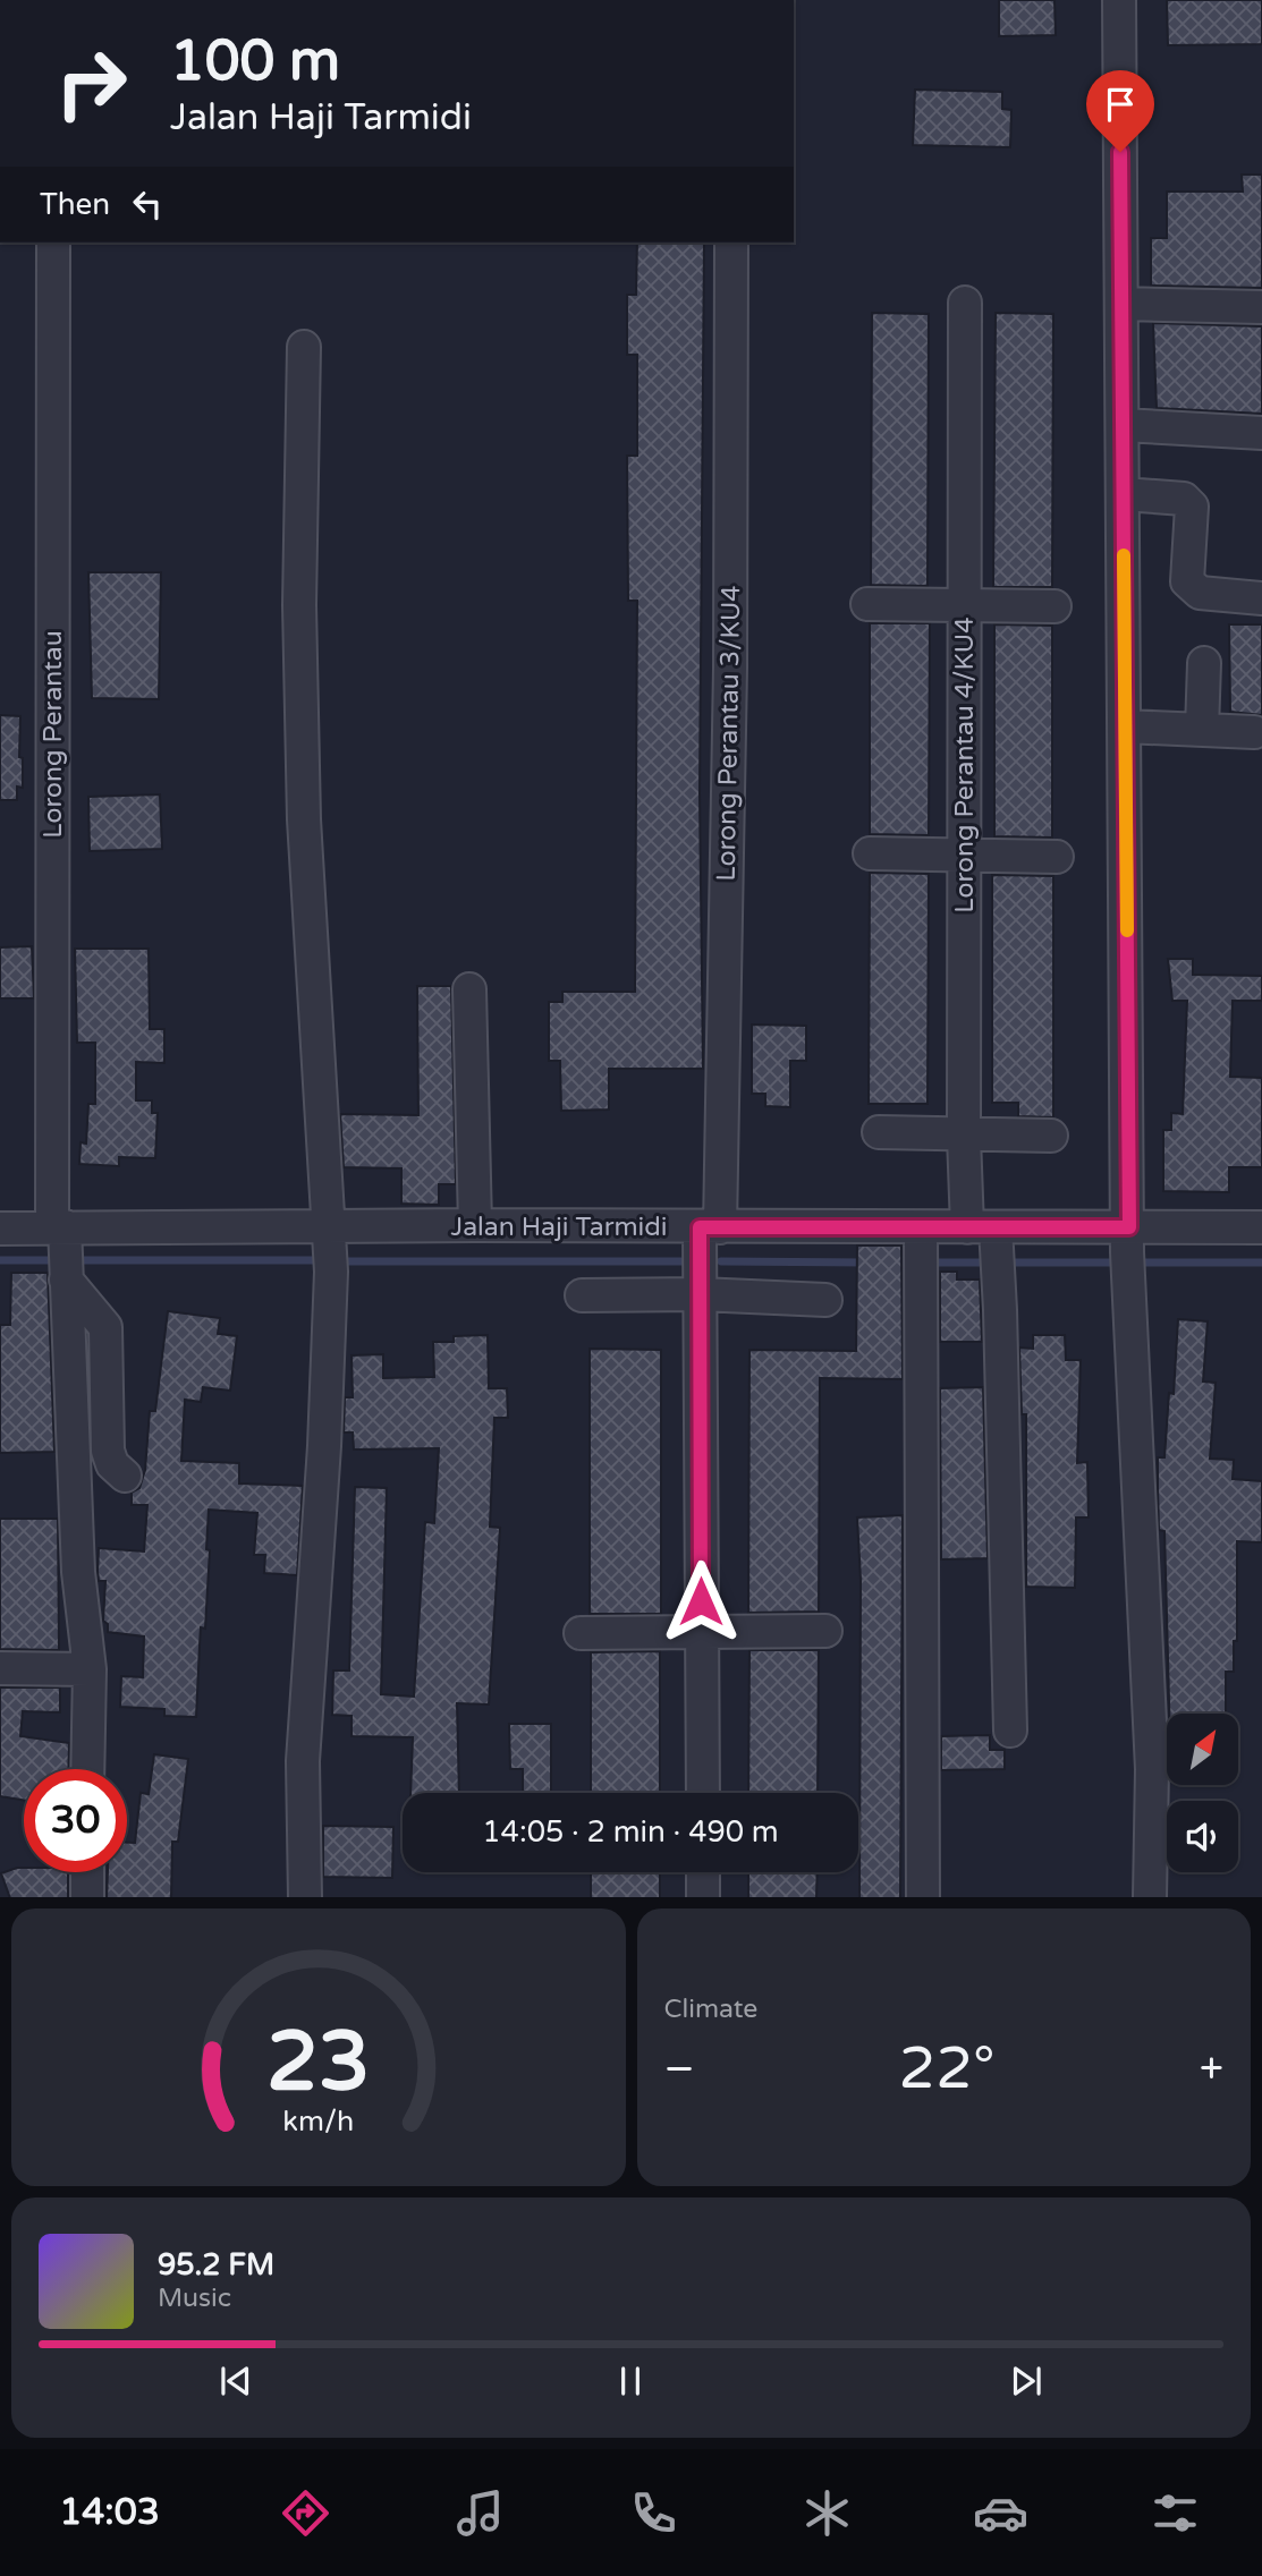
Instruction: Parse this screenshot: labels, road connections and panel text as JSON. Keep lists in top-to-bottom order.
{
  "streets": {
    "street": [
      "Lorong Perantau 3/KU4",
      "Lorong Perantau",
      "Lorong Perantau 4/KU4",
      "Jalan Haji Tarmidi"
    ]
  },
  "crossings": [
    ["Lorong Perantau 3/KU4", "Jalan Haji Tarmidi"],
    ["Lorong Perantau", "Jalan Haji Tarmidi"],
    ["Lorong Perantau 4/KU4", "Jalan Haji Tarmidi"]
  ],
  "north": "top right",
  "page": {
    "turn": ["100 m", "Jalan Haji Tarmidi"],
    "then": "Then",
    "limit": "30",
    "trip": "14:05 · 2 min · 490 m",
    "tile": "Climate",
    "heat": ["−", "22°", "+"],
    "song": ["95.2 FM", "Music"],
    "tabs": "14:03",
    "gauge": ["23", "km/h"]
  }
}
